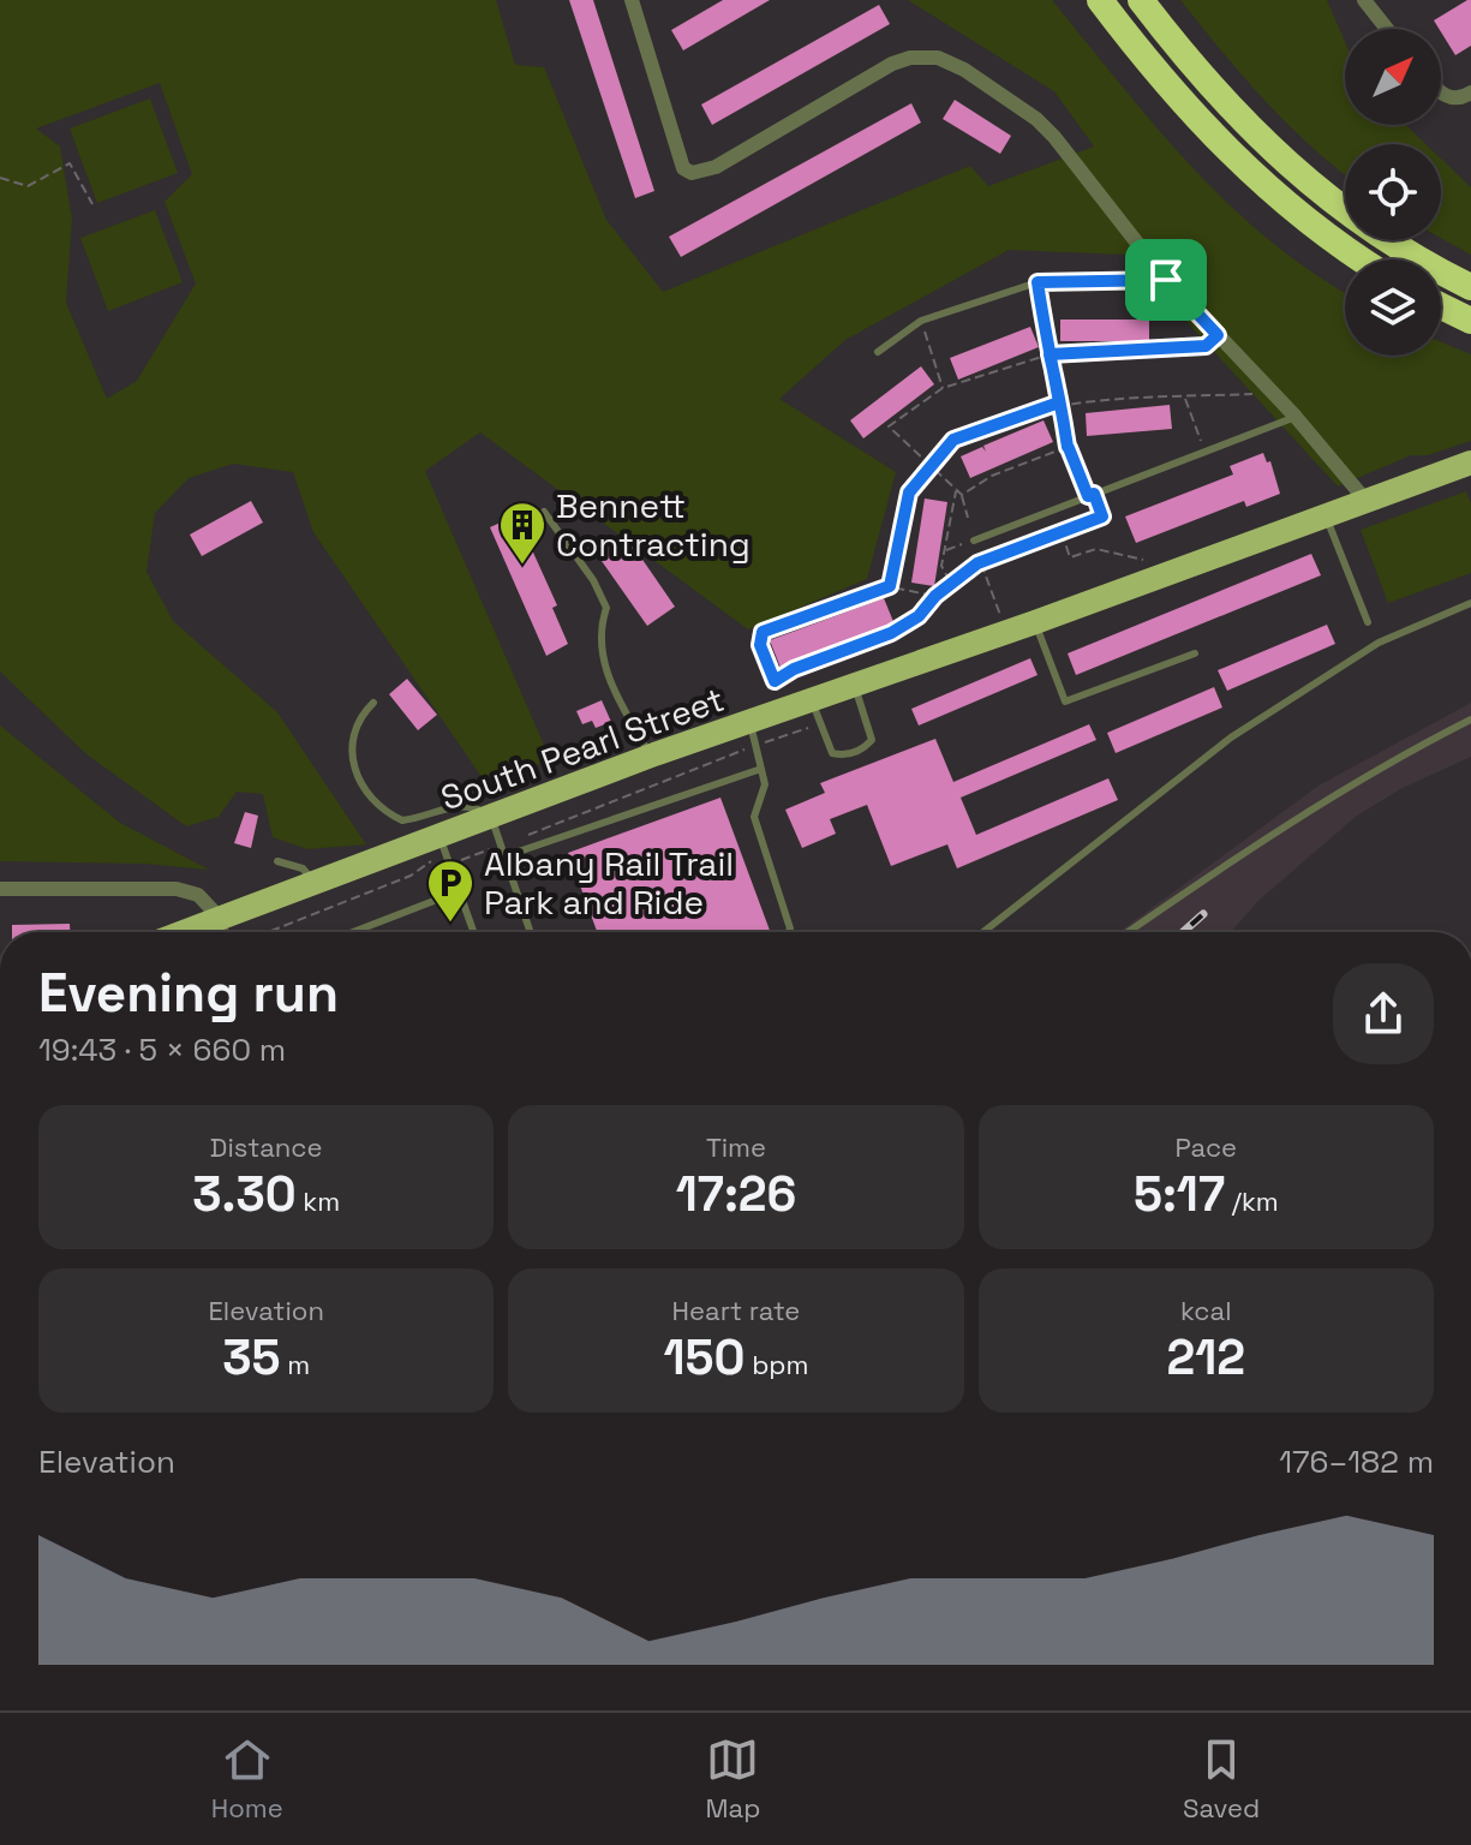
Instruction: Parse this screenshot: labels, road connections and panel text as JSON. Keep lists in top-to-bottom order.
{
  "streets": {
    "main road": ["South Pearl Street"]
  },
  "places": {
    "building": ["Bennett Contracting"],
    "parking": ["Albany Rail Trail Park and Ride"]
  },
  "north": "top right",
  "page": {
    "heading": ["Evening run", "19:43 · 5 × 660 m"],
    "stats": [
      ["Distance", "3.30 km"],
      ["Time", "17:26"],
      ["Pace", "5:17 /km"],
      ["Elevation", "35 m"],
      ["Heart rate", "150 bpm"],
      ["kcal", "212"]
    ],
    "chart": ["Elevation", "176–182 m"],
    "tabs": ["Home", "Map", "Saved"]
  }
}
